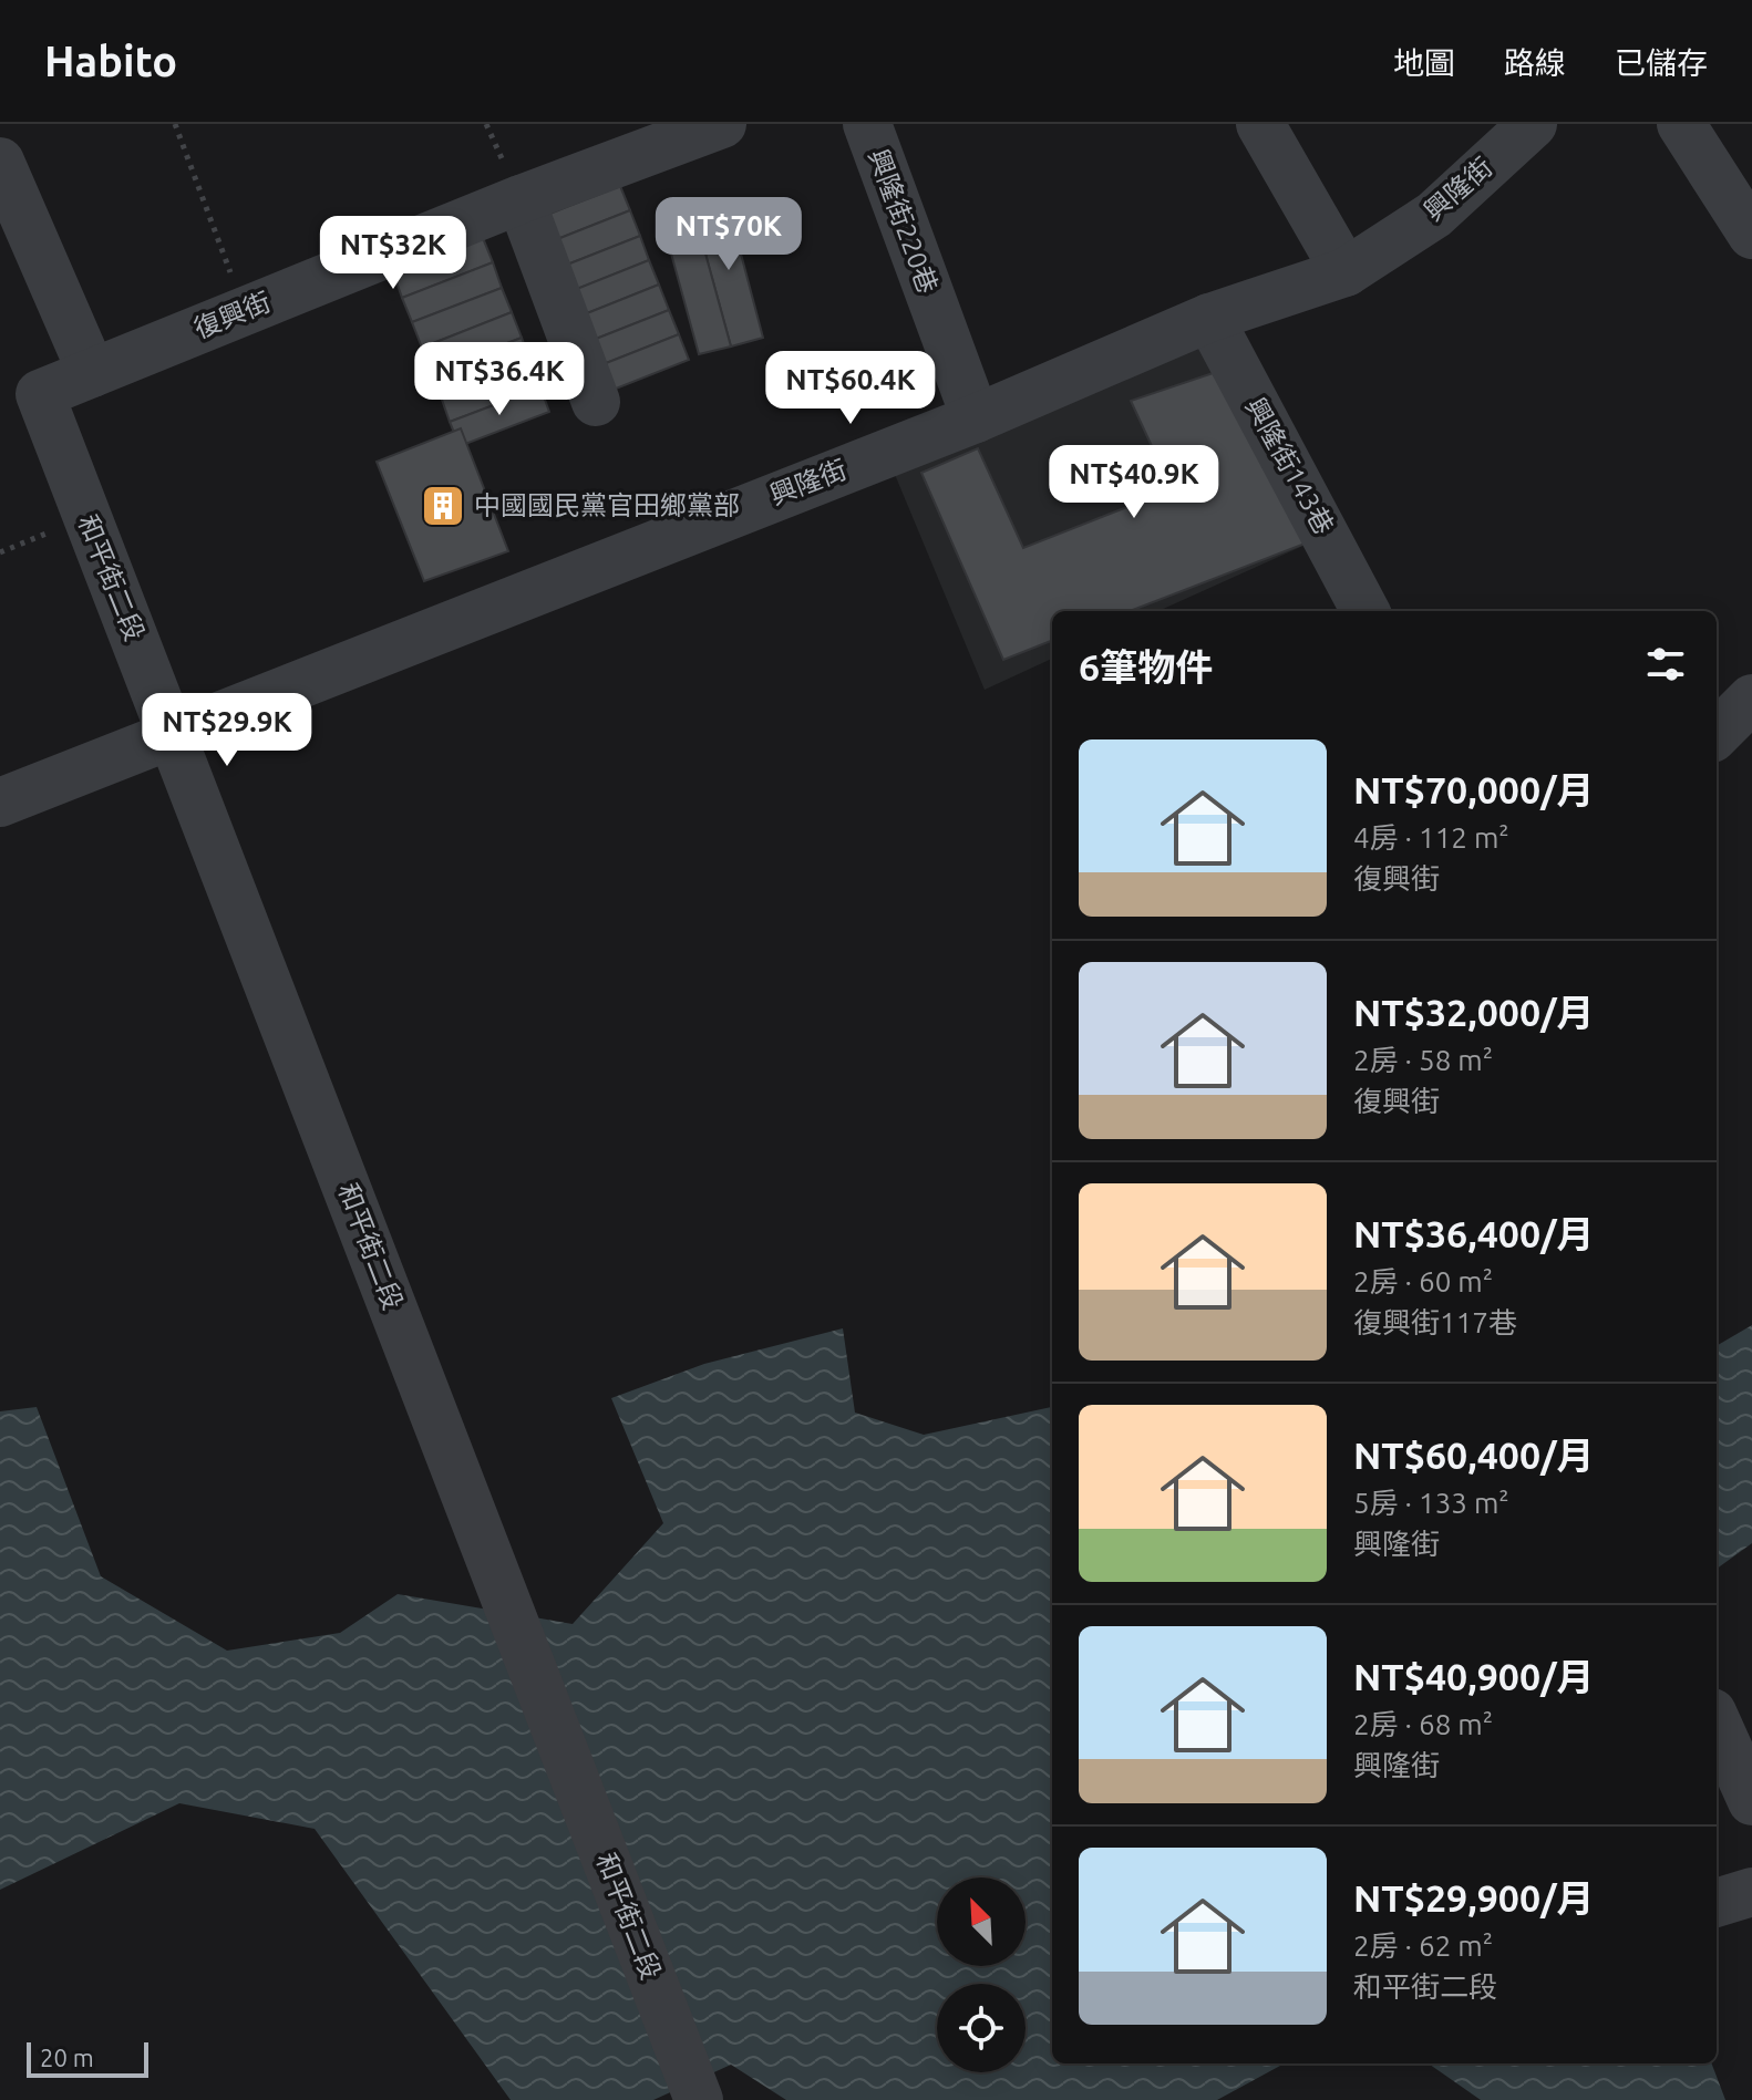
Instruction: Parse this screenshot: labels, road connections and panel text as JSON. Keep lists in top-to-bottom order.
{
  "streets": {
    "street": [
      "興隆街",
      "興隆街220巷",
      "復興街",
      "興隆街143巷",
      "和平街二段"
    ]
  },
  "crossings": [
    ["興隆街", "興隆街220巷"],
    ["興隆街", "興隆街143巷"],
    ["興隆街", "和平街二段"],
    ["復興街", "和平街二段"]
  ],
  "places": {
    "building": ["中國國民黨官田鄉黨部"]
  },
  "scale_bar": "20 m",
  "north": "top left",
  "page": {
    "header": "Habito",
    "nav": ["地圖", "路線", "已儲存"],
    "price": [
      "NT$70K",
      "NT$32K",
      "NT$36.4K",
      "NT$60.4K",
      "NT$40.9K",
      "NT$29.9K"
    ],
    "heading": "6筆物件",
    "list": [
      {
        "name": "NT$70,000/月",
        "note": "4房 · 112 m² · 復興街"
      },
      {
        "name": "NT$32,000/月",
        "note": "2房 · 58 m² · 復興街"
      },
      {
        "name": "NT$36,400/月",
        "note": "2房 · 60 m² · 復興街117巷"
      },
      {
        "name": "NT$60,400/月",
        "note": "5房 · 133 m² · 興隆街"
      },
      {
        "name": "NT$40,900/月",
        "note": "2房 · 68 m² · 興隆街"
      },
      {
        "name": "NT$29,900/月",
        "note": "2房 · 62 m² · 和平街二段"
      }
    ],
    "scale": "20 m"
  }
}
